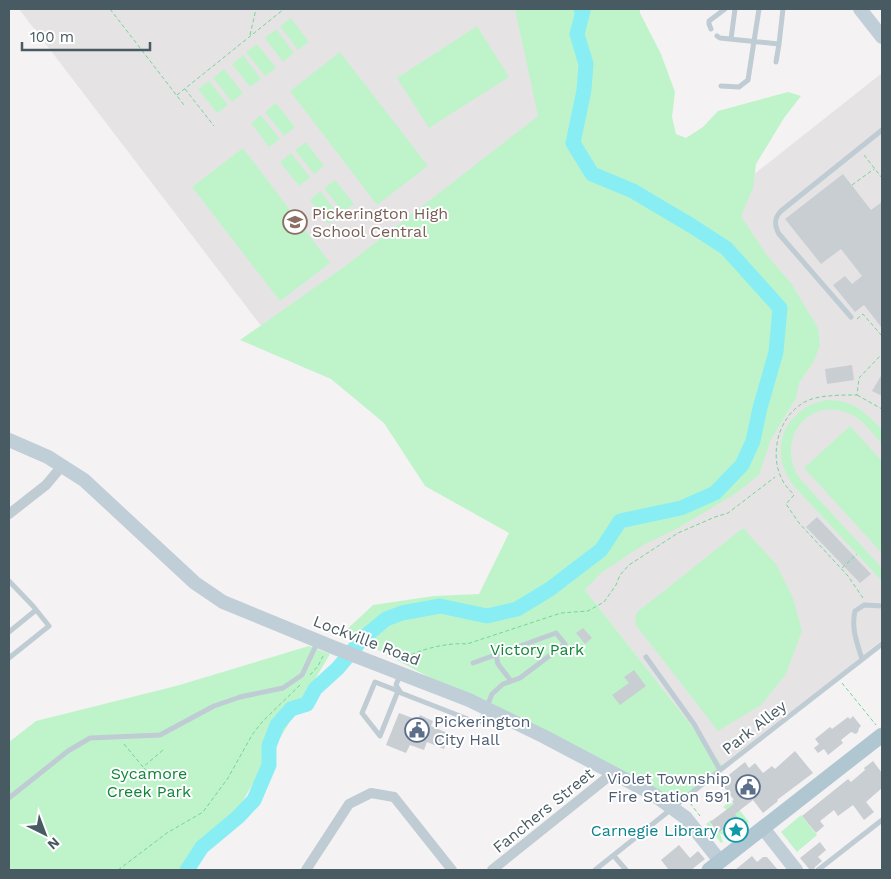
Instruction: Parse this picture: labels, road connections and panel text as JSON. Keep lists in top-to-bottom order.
{
  "streets": {
    "main road": ["Lockville Road"],
    "street": ["Fanchers Street"],
    "lane": ["Park Alley"]
  },
  "crossings": [
    ["Lockville Road", "Park Alley"],
    ["Lockville Road", "Fanchers Street"]
  ],
  "parks": ["Victory Park", "Sycamore Creek Park"],
  "places": {
    "school or university": ["Pickerington High School Central"],
    "public building": ["Pickerington City Hall", "Violet Township Fire Station 591"],
    "place": ["Carnegie Library"]
  },
  "scale_bar": "100 m",
  "north": "bottom right"
}
